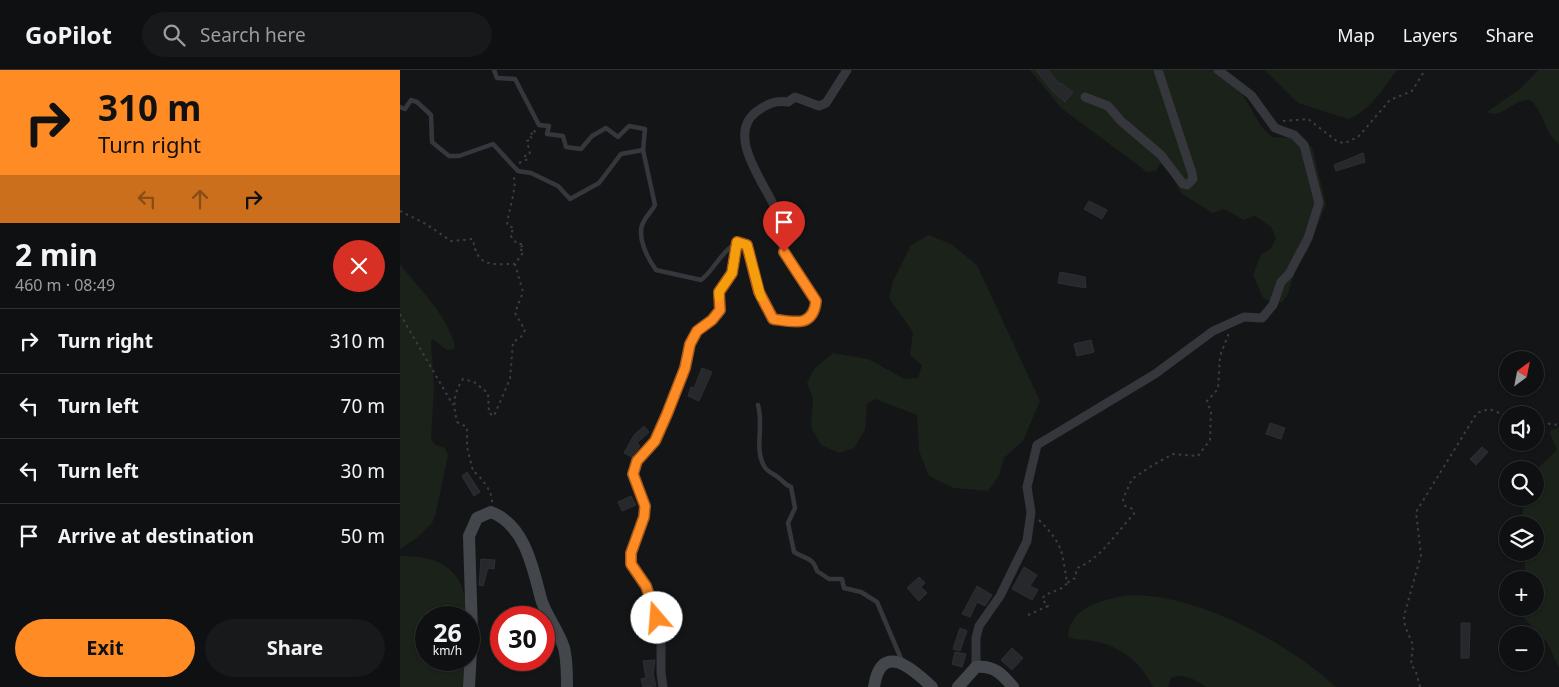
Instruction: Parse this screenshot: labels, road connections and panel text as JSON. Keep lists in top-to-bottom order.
{
  "north": "top right",
  "page": {
    "header": "GoPilot",
    "search": "Search here",
    "nav": ["Map", "Layers", "Share"],
    "turn": ["310 m", "Turn right"],
    "heading": ["2 min", "460 m · 08:49"],
    "list": [
      {
        "name": "Turn right",
        "value": "310 m"
      },
      {
        "name": "Turn left",
        "value": "70 m"
      },
      {
        "name": "Turn left",
        "value": "30 m"
      },
      {
        "name": "Arrive at destination",
        "value": "50 m"
      }
    ],
    "map_buttons": ["+", "−"],
    "speed": "26 km/h",
    "limit": "30",
    "buttons": ["Exit", "Share"]
  }
}
